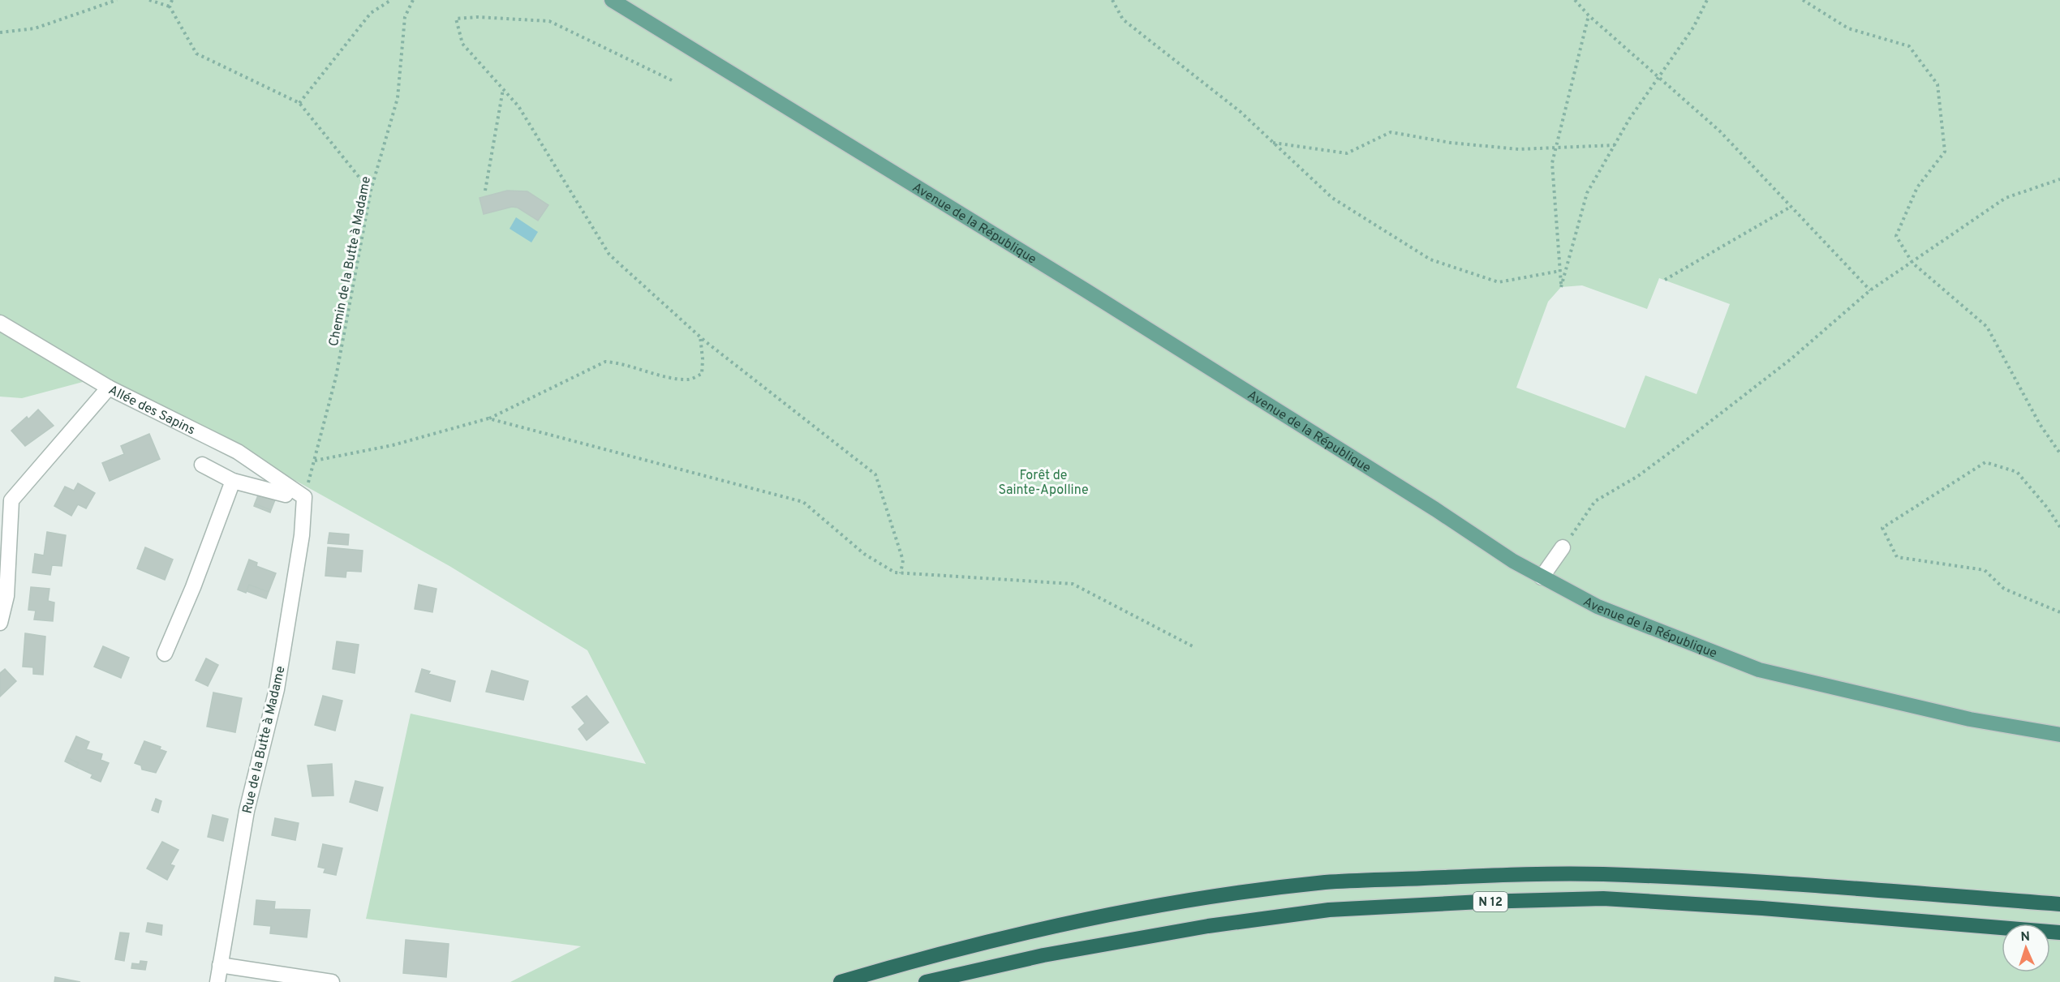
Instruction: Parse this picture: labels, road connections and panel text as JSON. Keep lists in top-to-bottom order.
{
  "streets": {
    "highway": ["N 12"],
    "main road": ["Avenue de la République"],
    "street": ["Allée des Sapins", "Rue de la Butte à Madame"],
    "path": ["Chemin de la Butte à Madame"]
  },
  "crossings": [
    ["Chemin de la Butte à Madame", "Allée des Sapins"],
    ["Chemin de la Butte à Madame", "Rue de la Butte à Madame"],
    ["Allée des Sapins", "Rue de la Butte à Madame"]
  ],
  "parks": ["Forêt de Sainte-Apolline"],
  "north": "top"
}
